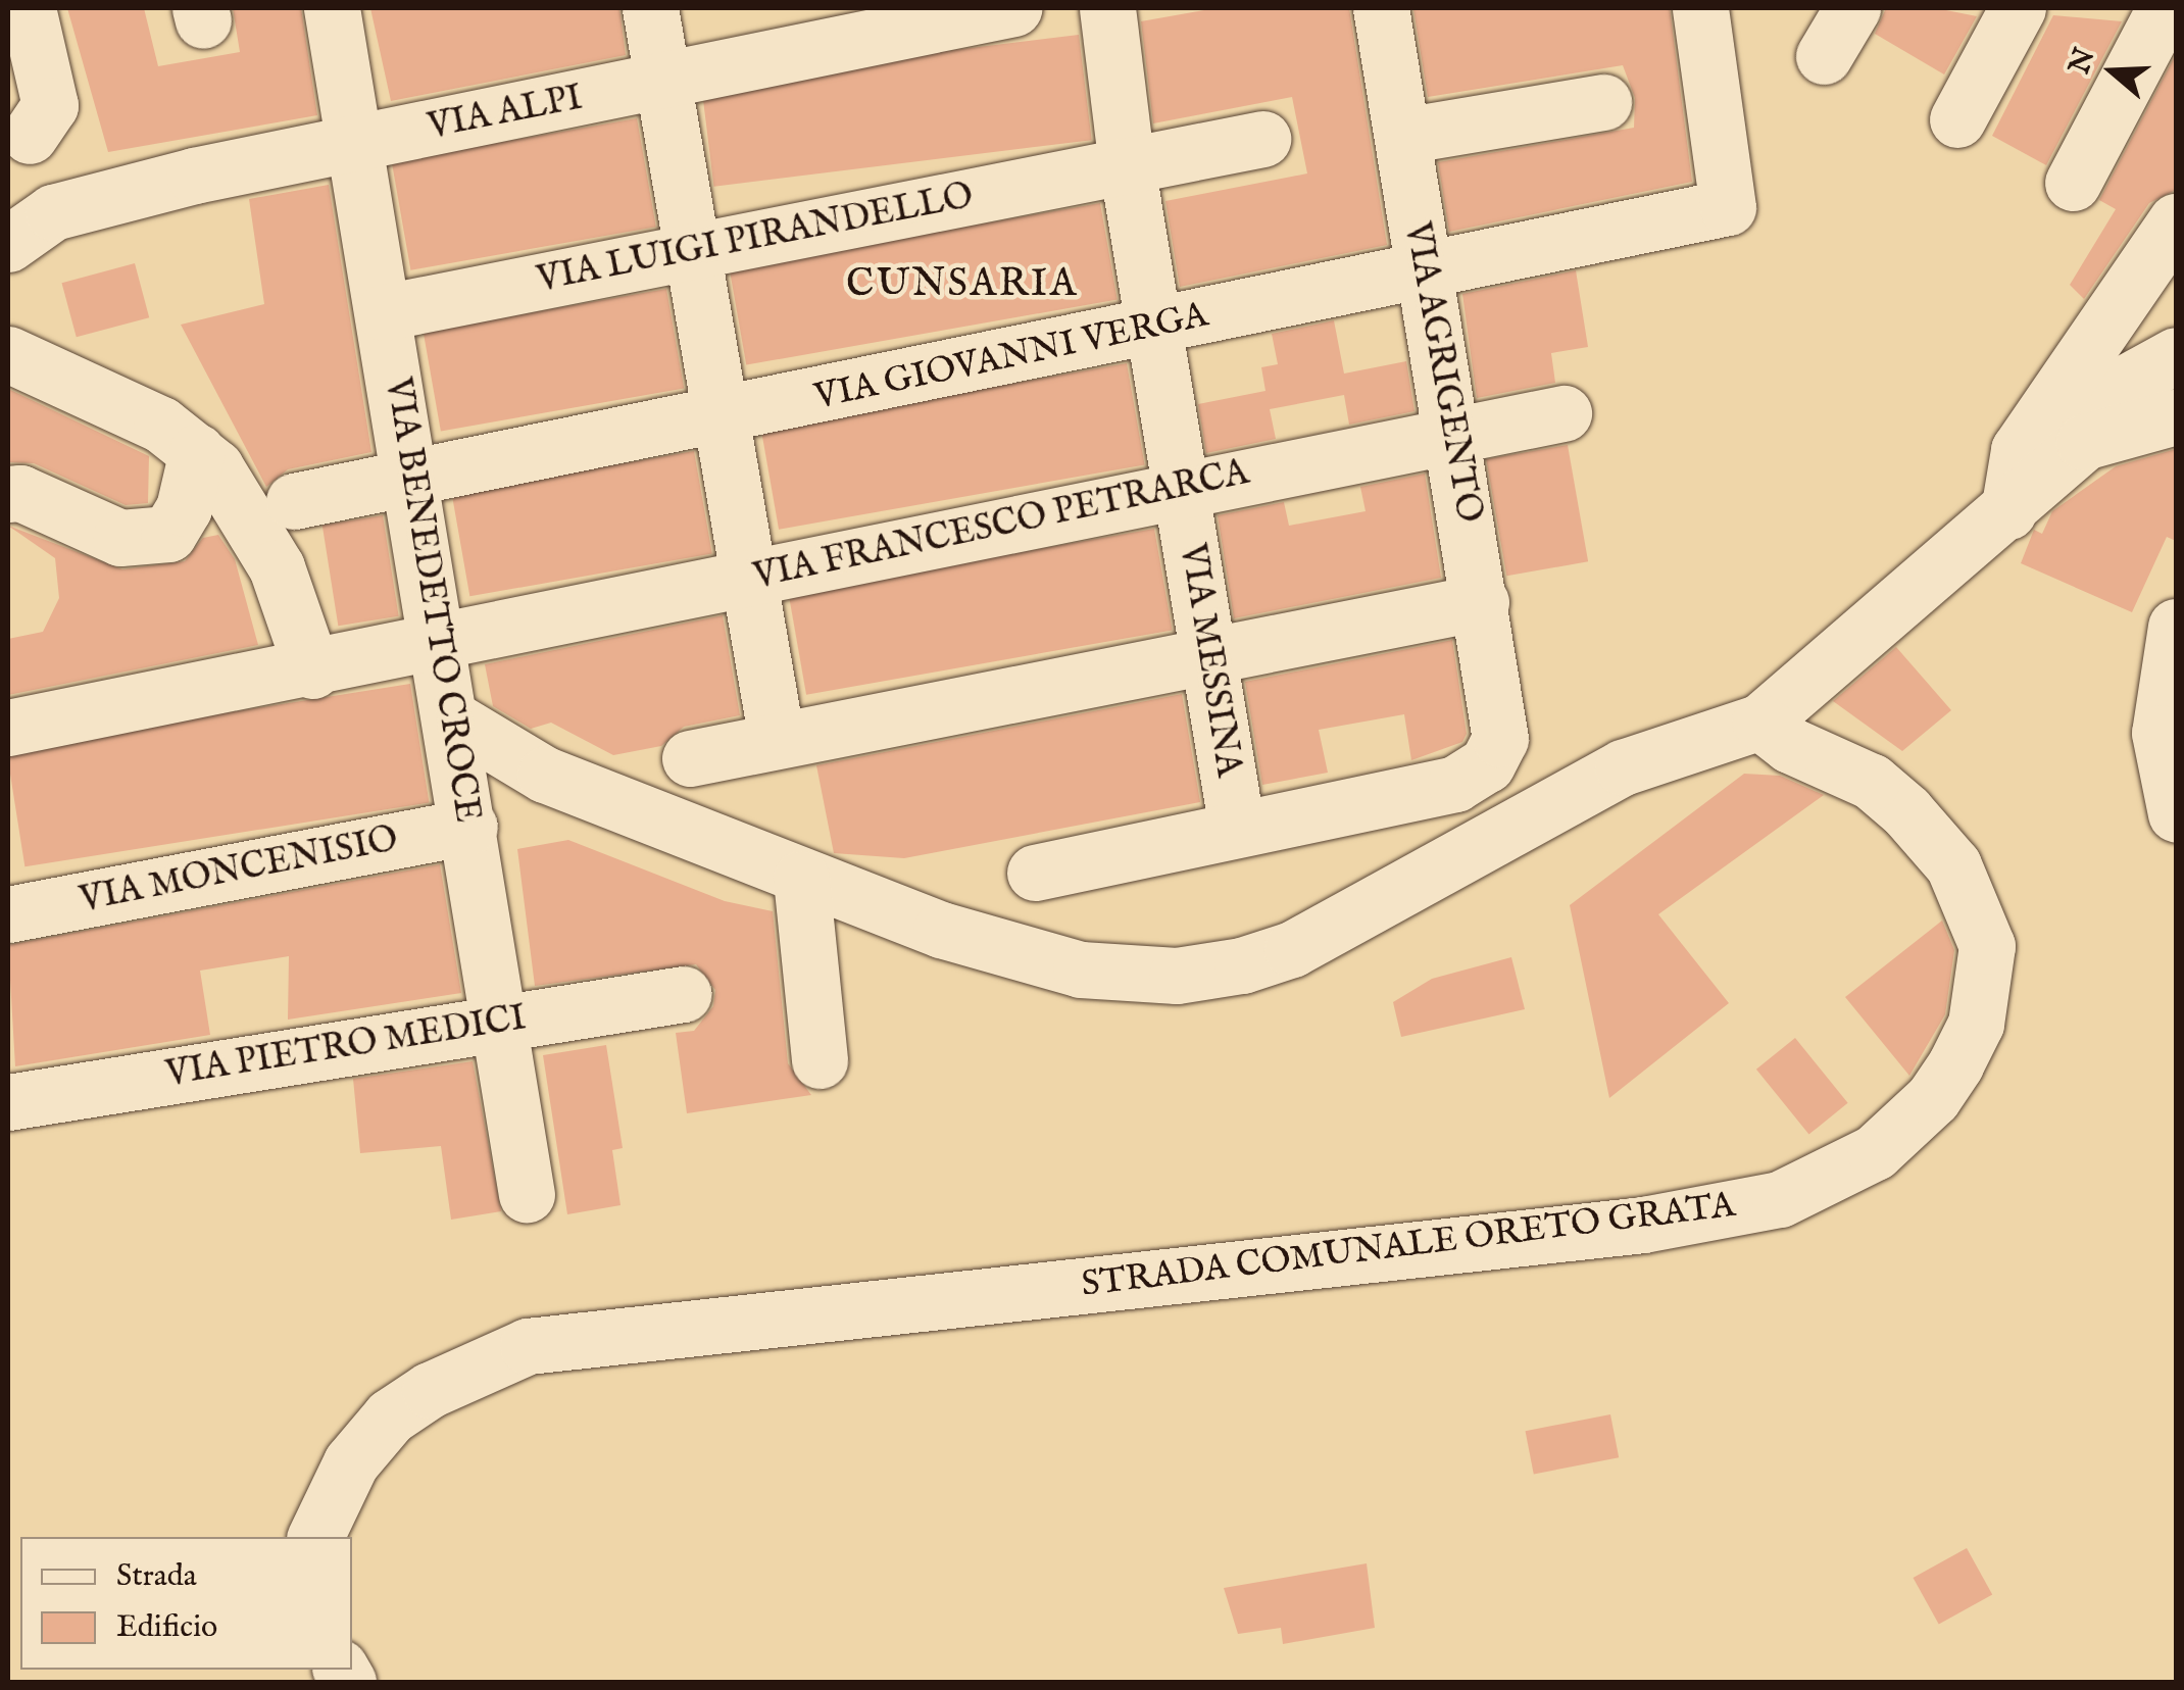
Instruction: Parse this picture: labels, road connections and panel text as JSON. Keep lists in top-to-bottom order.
{
  "streets": {
    "street": [
      "VIA ALPI",
      "VIA LUIGI PIRANDELLO",
      "VIA GIOVANNI VERGA",
      "VIA AGRIGENTO",
      "VIA FRANCESCO PETRARCA",
      "VIA BENEDETTO CROCE",
      "VIA MESSINA",
      "VIA MONCENISIO",
      "VIA PIETRO MEDICI",
      "STRADA COMUNALE ORETO GRATA"
    ]
  },
  "crossings": [
    ["VIA ALPI", "VIA BENEDETTO CROCE"],
    ["VIA LUIGI PIRANDELLO", "VIA BENEDETTO CROCE"],
    ["VIA LUIGI PIRANDELLO", "VIA MESSINA"],
    ["VIA GIOVANNI VERGA", "VIA AGRIGENTO"],
    ["VIA GIOVANNI VERGA", "VIA BENEDETTO CROCE"],
    ["VIA GIOVANNI VERGA", "VIA MESSINA"],
    ["VIA AGRIGENTO", "VIA FRANCESCO PETRARCA"],
    ["VIA AGRIGENTO", "VIA MESSINA"],
    ["VIA FRANCESCO PETRARCA", "VIA BENEDETTO CROCE"],
    ["VIA FRANCESCO PETRARCA", "VIA MESSINA"],
    ["VIA BENEDETTO CROCE", "VIA MONCENISIO"],
    ["VIA BENEDETTO CROCE", "VIA PIETRO MEDICI"]
  ],
  "districts": ["CUNSARIA"],
  "legend": ["Strada", "Edificio"],
  "north": "left"
}
